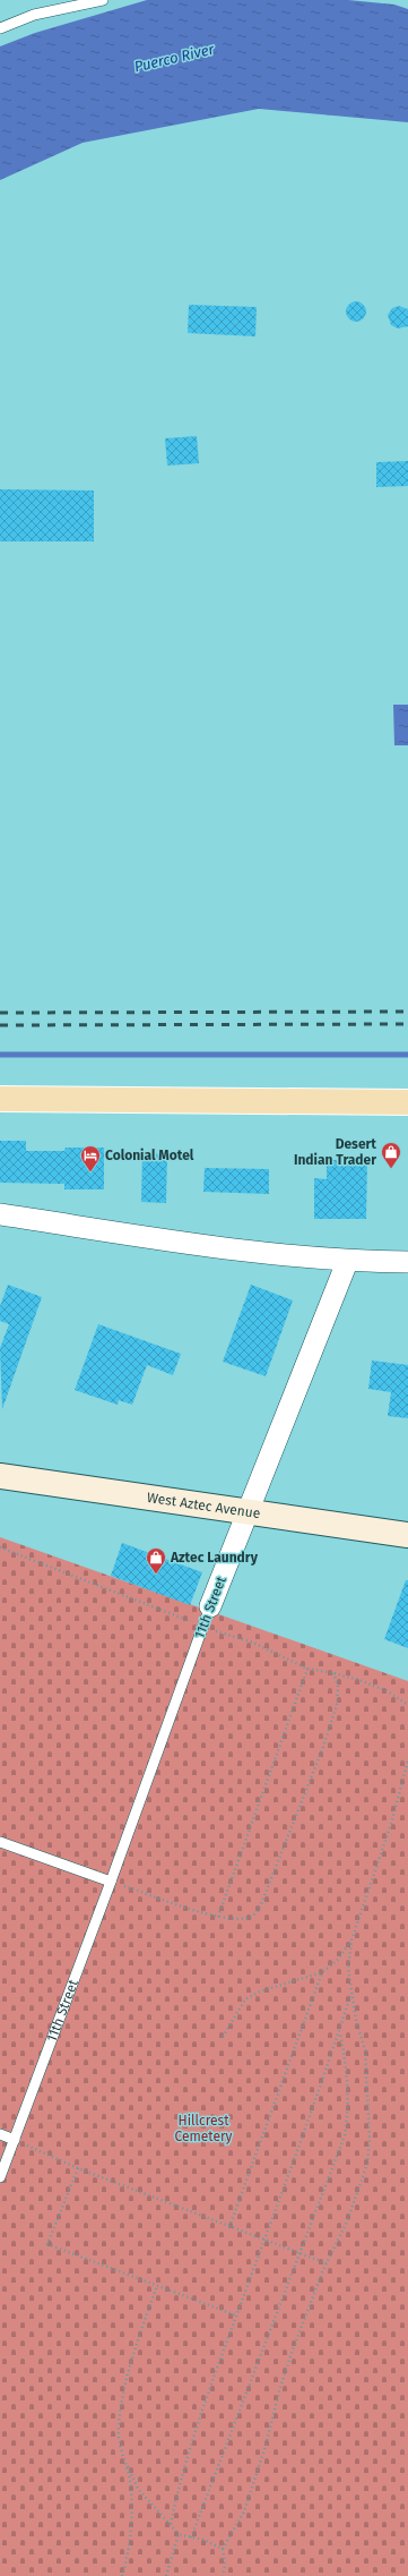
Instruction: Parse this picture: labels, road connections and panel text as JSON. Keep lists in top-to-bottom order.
{
  "streets": {
    "main road": ["West Aztec Avenue"],
    "street": ["11th Street"]
  },
  "crossings": [
    ["West Aztec Avenue", "11th Street"]
  ],
  "water": ["Puerco River"],
  "parks": ["Hillcrest Cemetery"],
  "places": {
    "shop": ["Desert Indian Trader", "Aztec Laundry"],
    "hotel": ["Colonial Motel"]
  }
}
